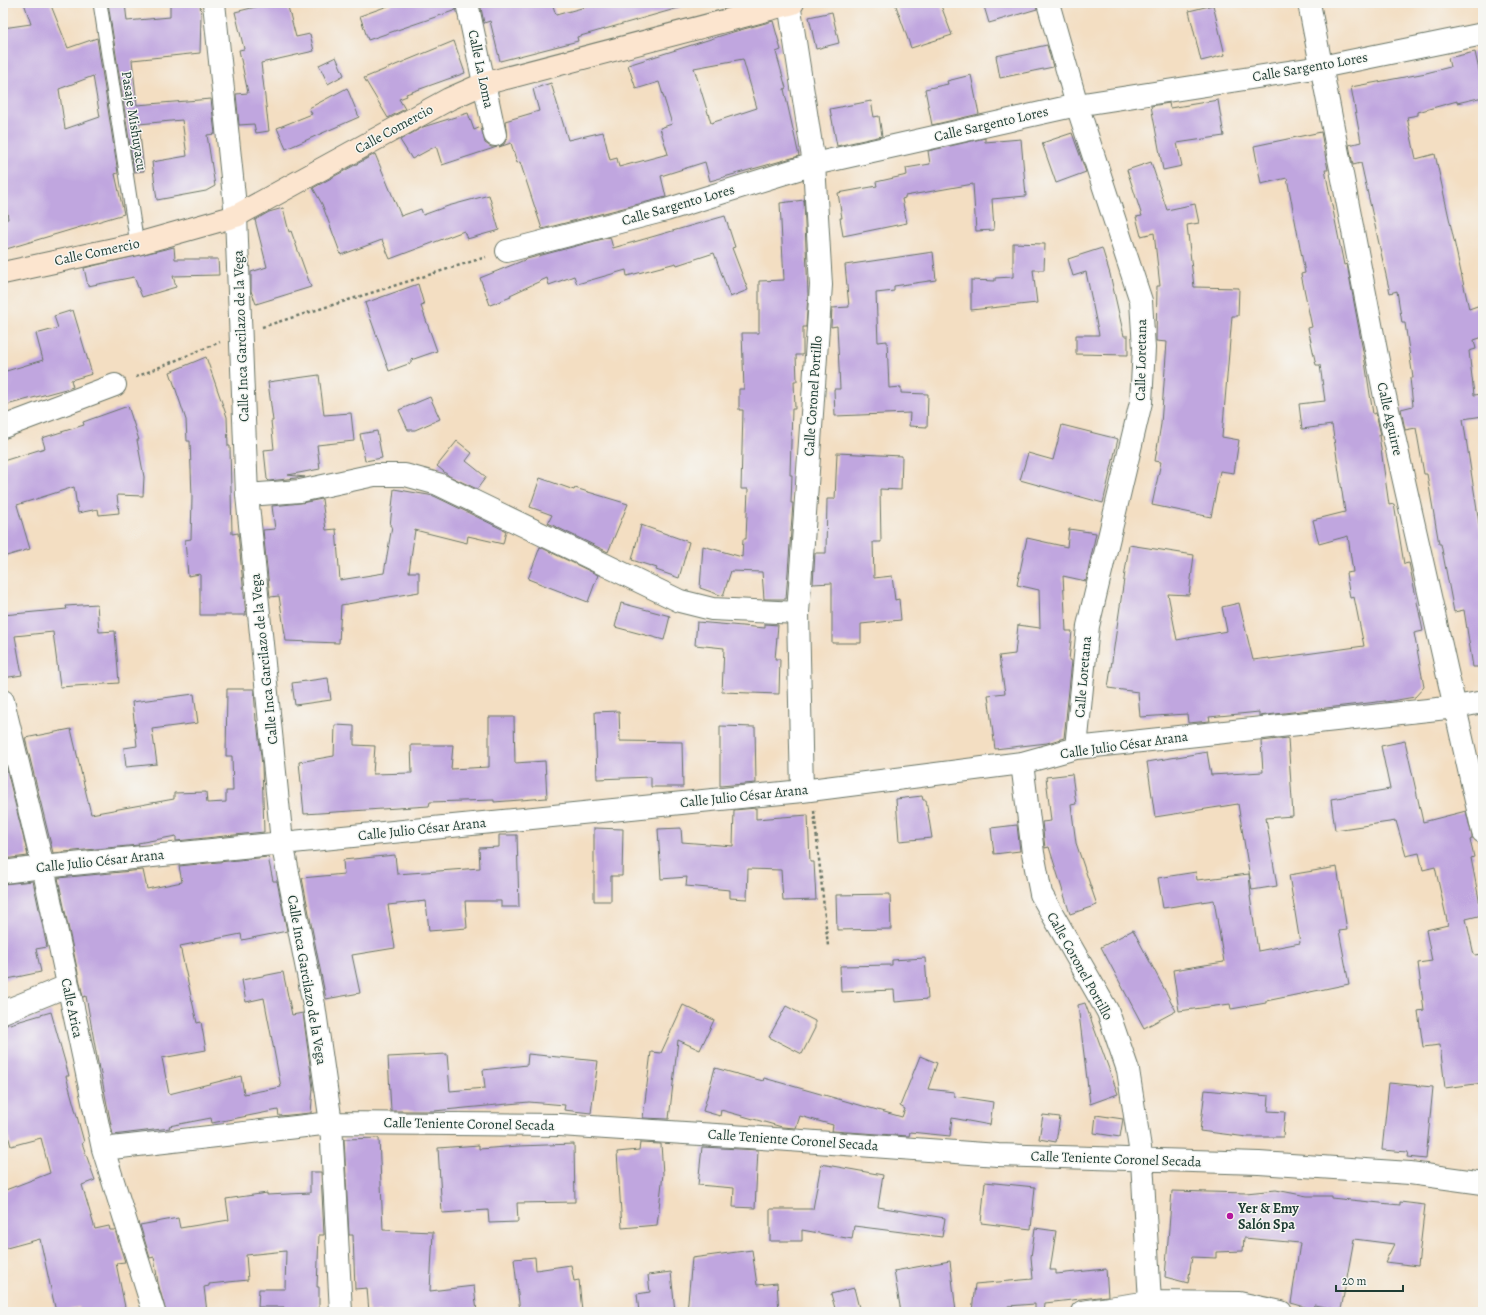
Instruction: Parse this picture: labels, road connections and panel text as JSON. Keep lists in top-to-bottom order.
{
  "streets": {
    "street": [
      "Calle Sargento Lores",
      "Calle La Loma",
      "Calle Comercio",
      "Calle Inca Garcilazo de la Vega",
      "Calle Loretana",
      "Calle Coronel Portillo",
      "Calle Aguirre",
      "Calle Julio César Arana",
      "Calle Arica",
      "Calle Teniente Coronel Secada"
    ],
    "lane": ["Pasaje Mishuyacu"]
  },
  "crossings": [
    ["Calle Sargento Lores", "Calle Loretana"],
    ["Calle Sargento Lores", "Calle Coronel Portillo"],
    ["Calle Sargento Lores", "Calle Aguirre"],
    ["Calle La Loma", "Calle Comercio"],
    ["Pasaje Mishuyacu", "Calle Comercio"],
    ["Calle Comercio", "Calle Inca Garcilazo de la Vega"],
    ["Calle Comercio", "Calle Coronel Portillo"],
    ["Calle Inca Garcilazo de la Vega", "Calle Julio César Arana"],
    ["Calle Inca Garcilazo de la Vega", "Calle Teniente Coronel Secada"],
    ["Calle Loretana", "Calle Julio César Arana"],
    ["Calle Coronel Portillo", "Calle Julio César Arana"],
    ["Calle Coronel Portillo", "Calle Teniente Coronel Secada"],
    ["Calle Aguirre", "Calle Julio César Arana"],
    ["Calle Julio César Arana", "Calle Arica"],
    ["Calle Arica", "Calle Teniente Coronel Secada"]
  ],
  "places": ["Yer & Emy Salón Spa"],
  "scale_bar": "20 m"
}
